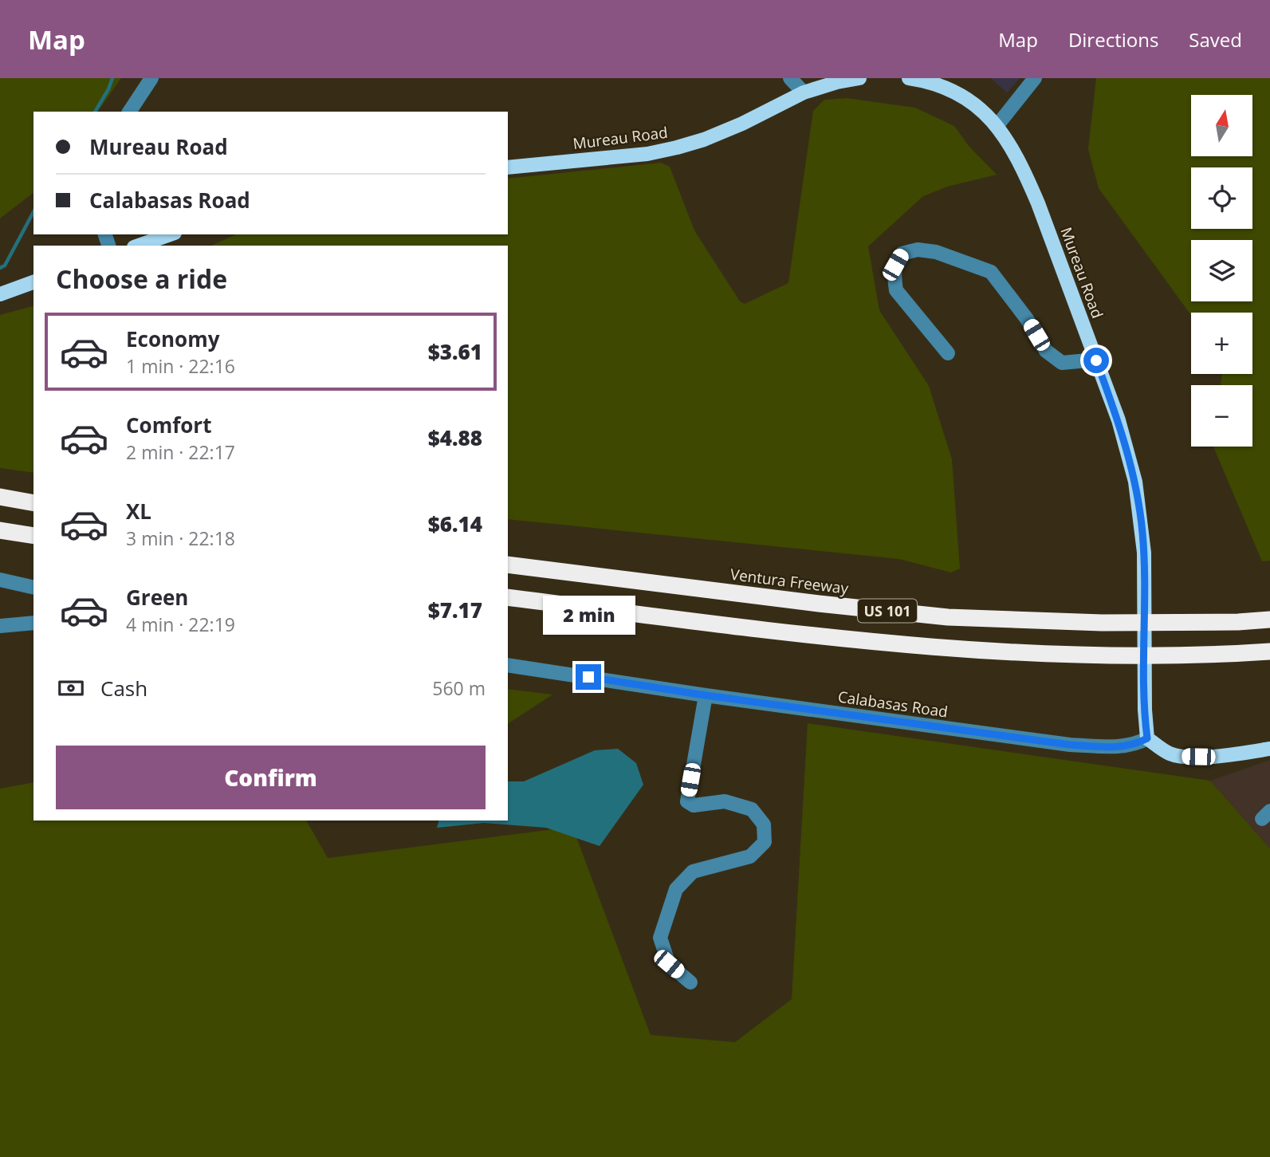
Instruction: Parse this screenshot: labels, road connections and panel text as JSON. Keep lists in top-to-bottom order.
{
  "streets": {
    "highway": ["Ventura Freeway", "US 101"],
    "main road": ["Mureau Road"],
    "street": ["Calabasas Road"]
  },
  "crossings": [
    ["Mureau Road", "Calabasas Road"]
  ],
  "north": "top",
  "page": {
    "header": "Map",
    "nav": ["Map", "Directions", "Saved"],
    "map_buttons": ["+", "−"],
    "banner": ["Mureau Road", "Calabasas Road"],
    "heading": "Choose a ride",
    "list": [
      {
        "name": "Economy",
        "note": "1 min · 22:16",
        "value": "$3.61"
      },
      {
        "name": "Comfort",
        "note": "2 min · 22:17",
        "value": "$4.88"
      },
      {
        "name": "XL",
        "note": "3 min · 22:18",
        "value": "$6.14"
      },
      {
        "name": "Green",
        "note": "4 min · 22:19",
        "value": "$7.17"
      }
    ],
    "bubble": "2 min",
    "pay": ["Cash", "560 m"],
    "buttons": "Confirm"
  }
}
